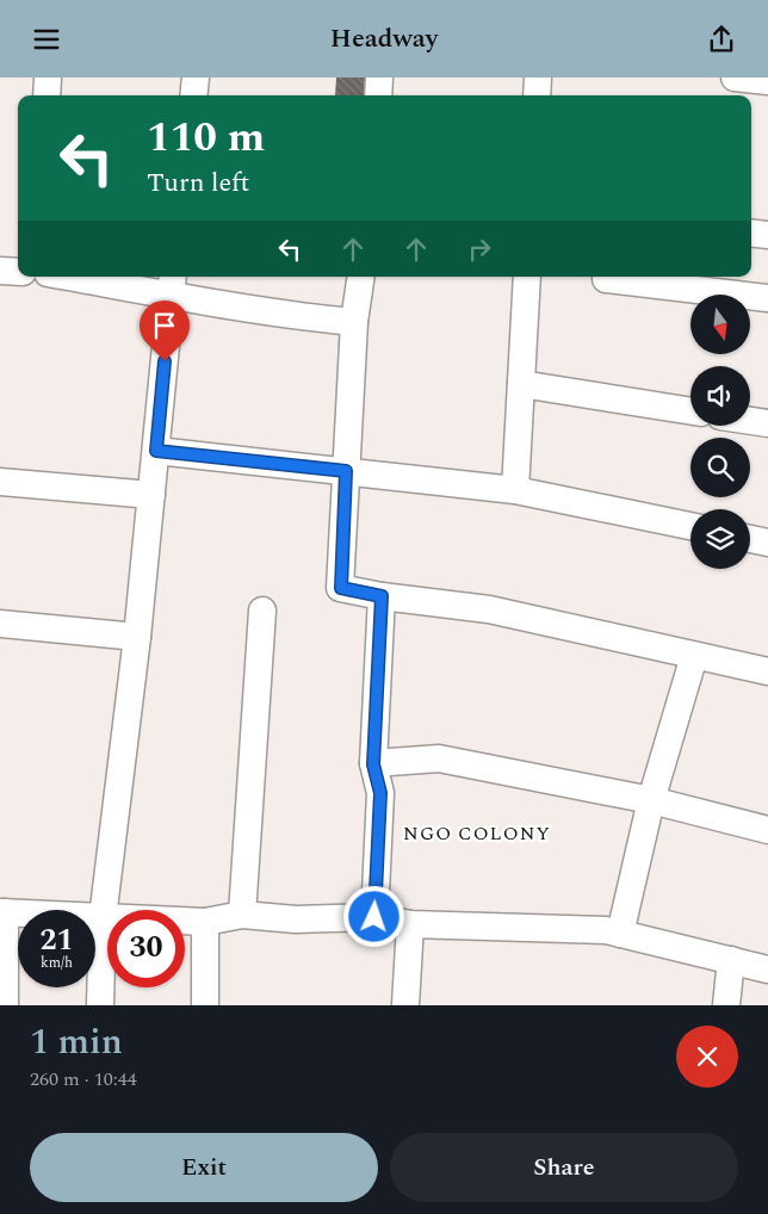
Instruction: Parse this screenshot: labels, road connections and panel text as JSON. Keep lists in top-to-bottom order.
{
  "districts": ["NGO COLONY"],
  "north": "bottom",
  "page": {
    "header": "Headway",
    "turn": ["110 m", "Turn left"],
    "speed": "21 km/h",
    "limit": "30",
    "heading": ["1 min", "260 m · 10:44"],
    "buttons": ["Exit", "Share"]
  }
}
